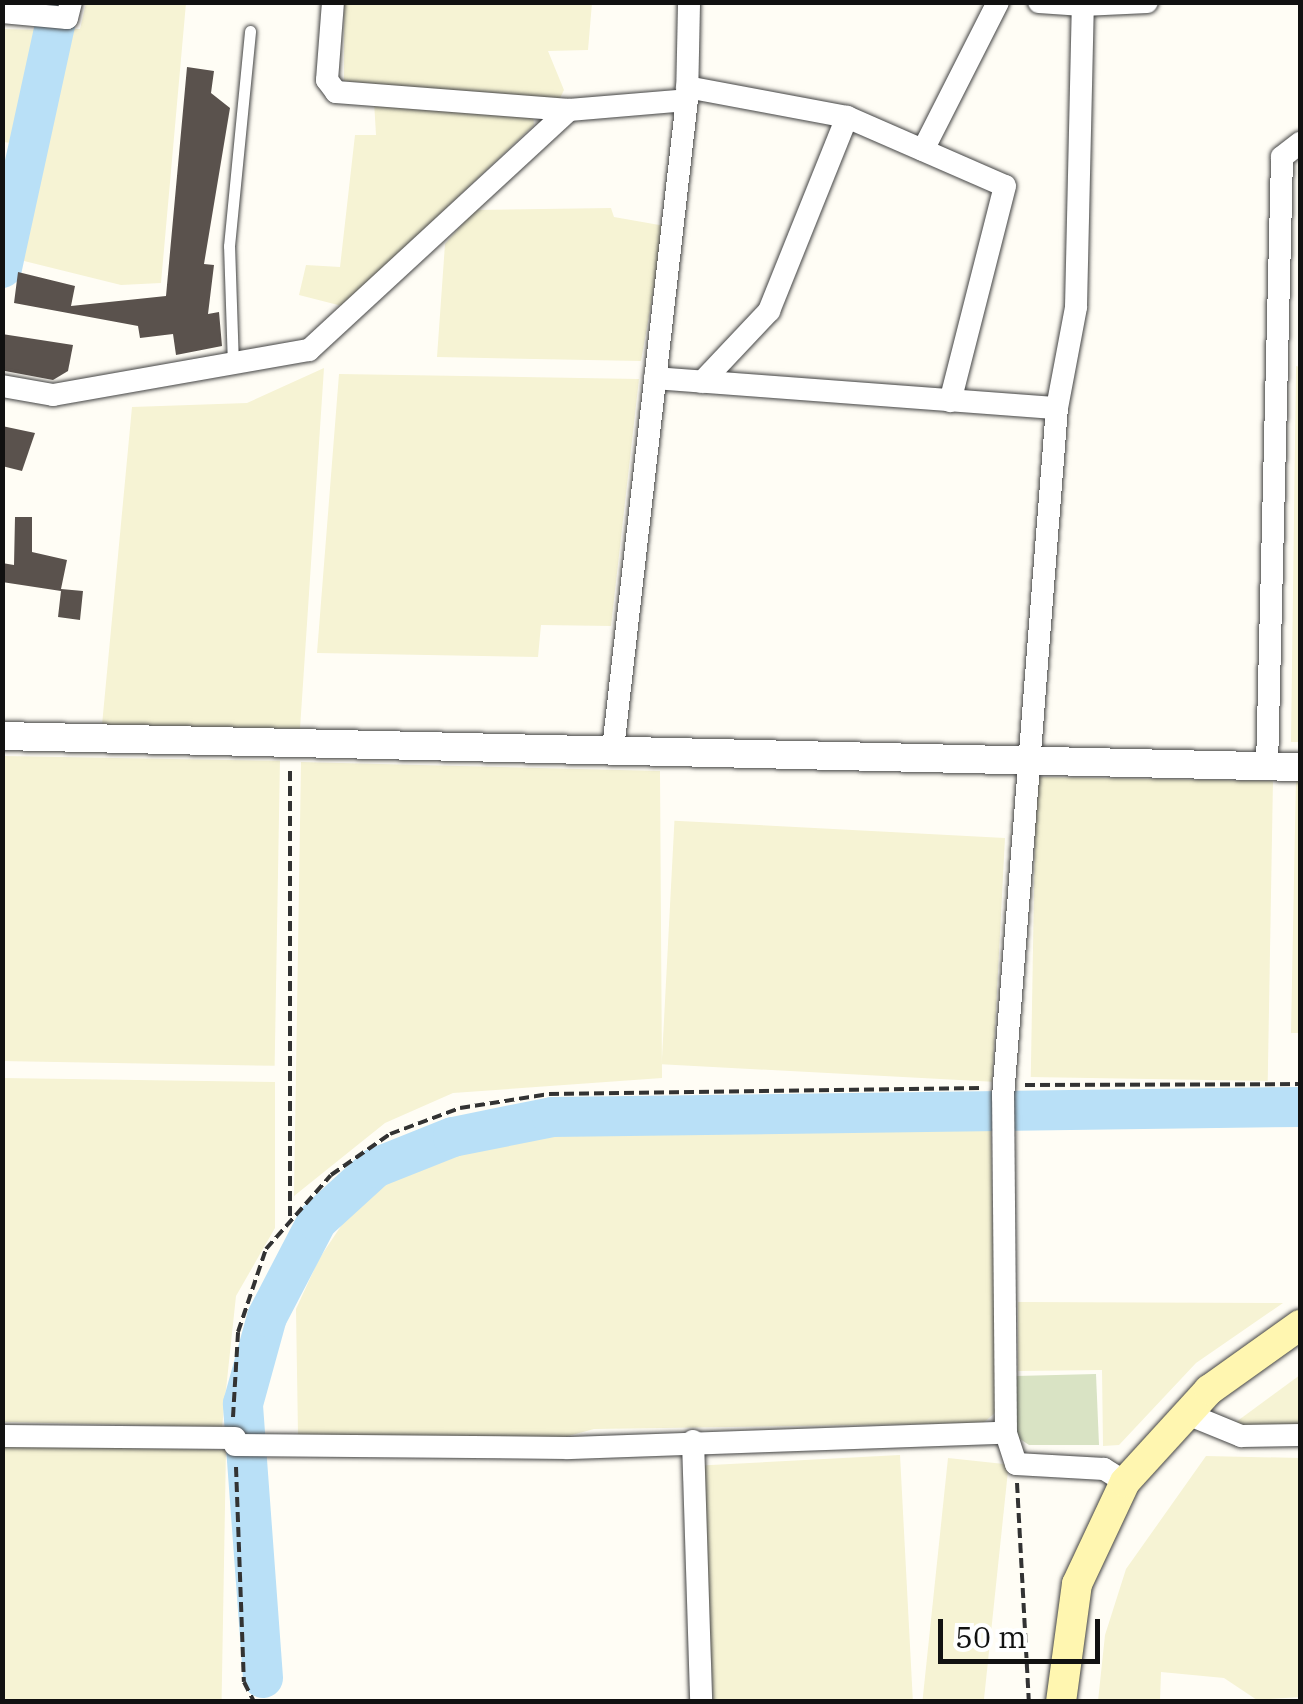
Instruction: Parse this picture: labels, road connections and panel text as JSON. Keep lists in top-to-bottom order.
{
  "scale_bar": "50 m"
}
